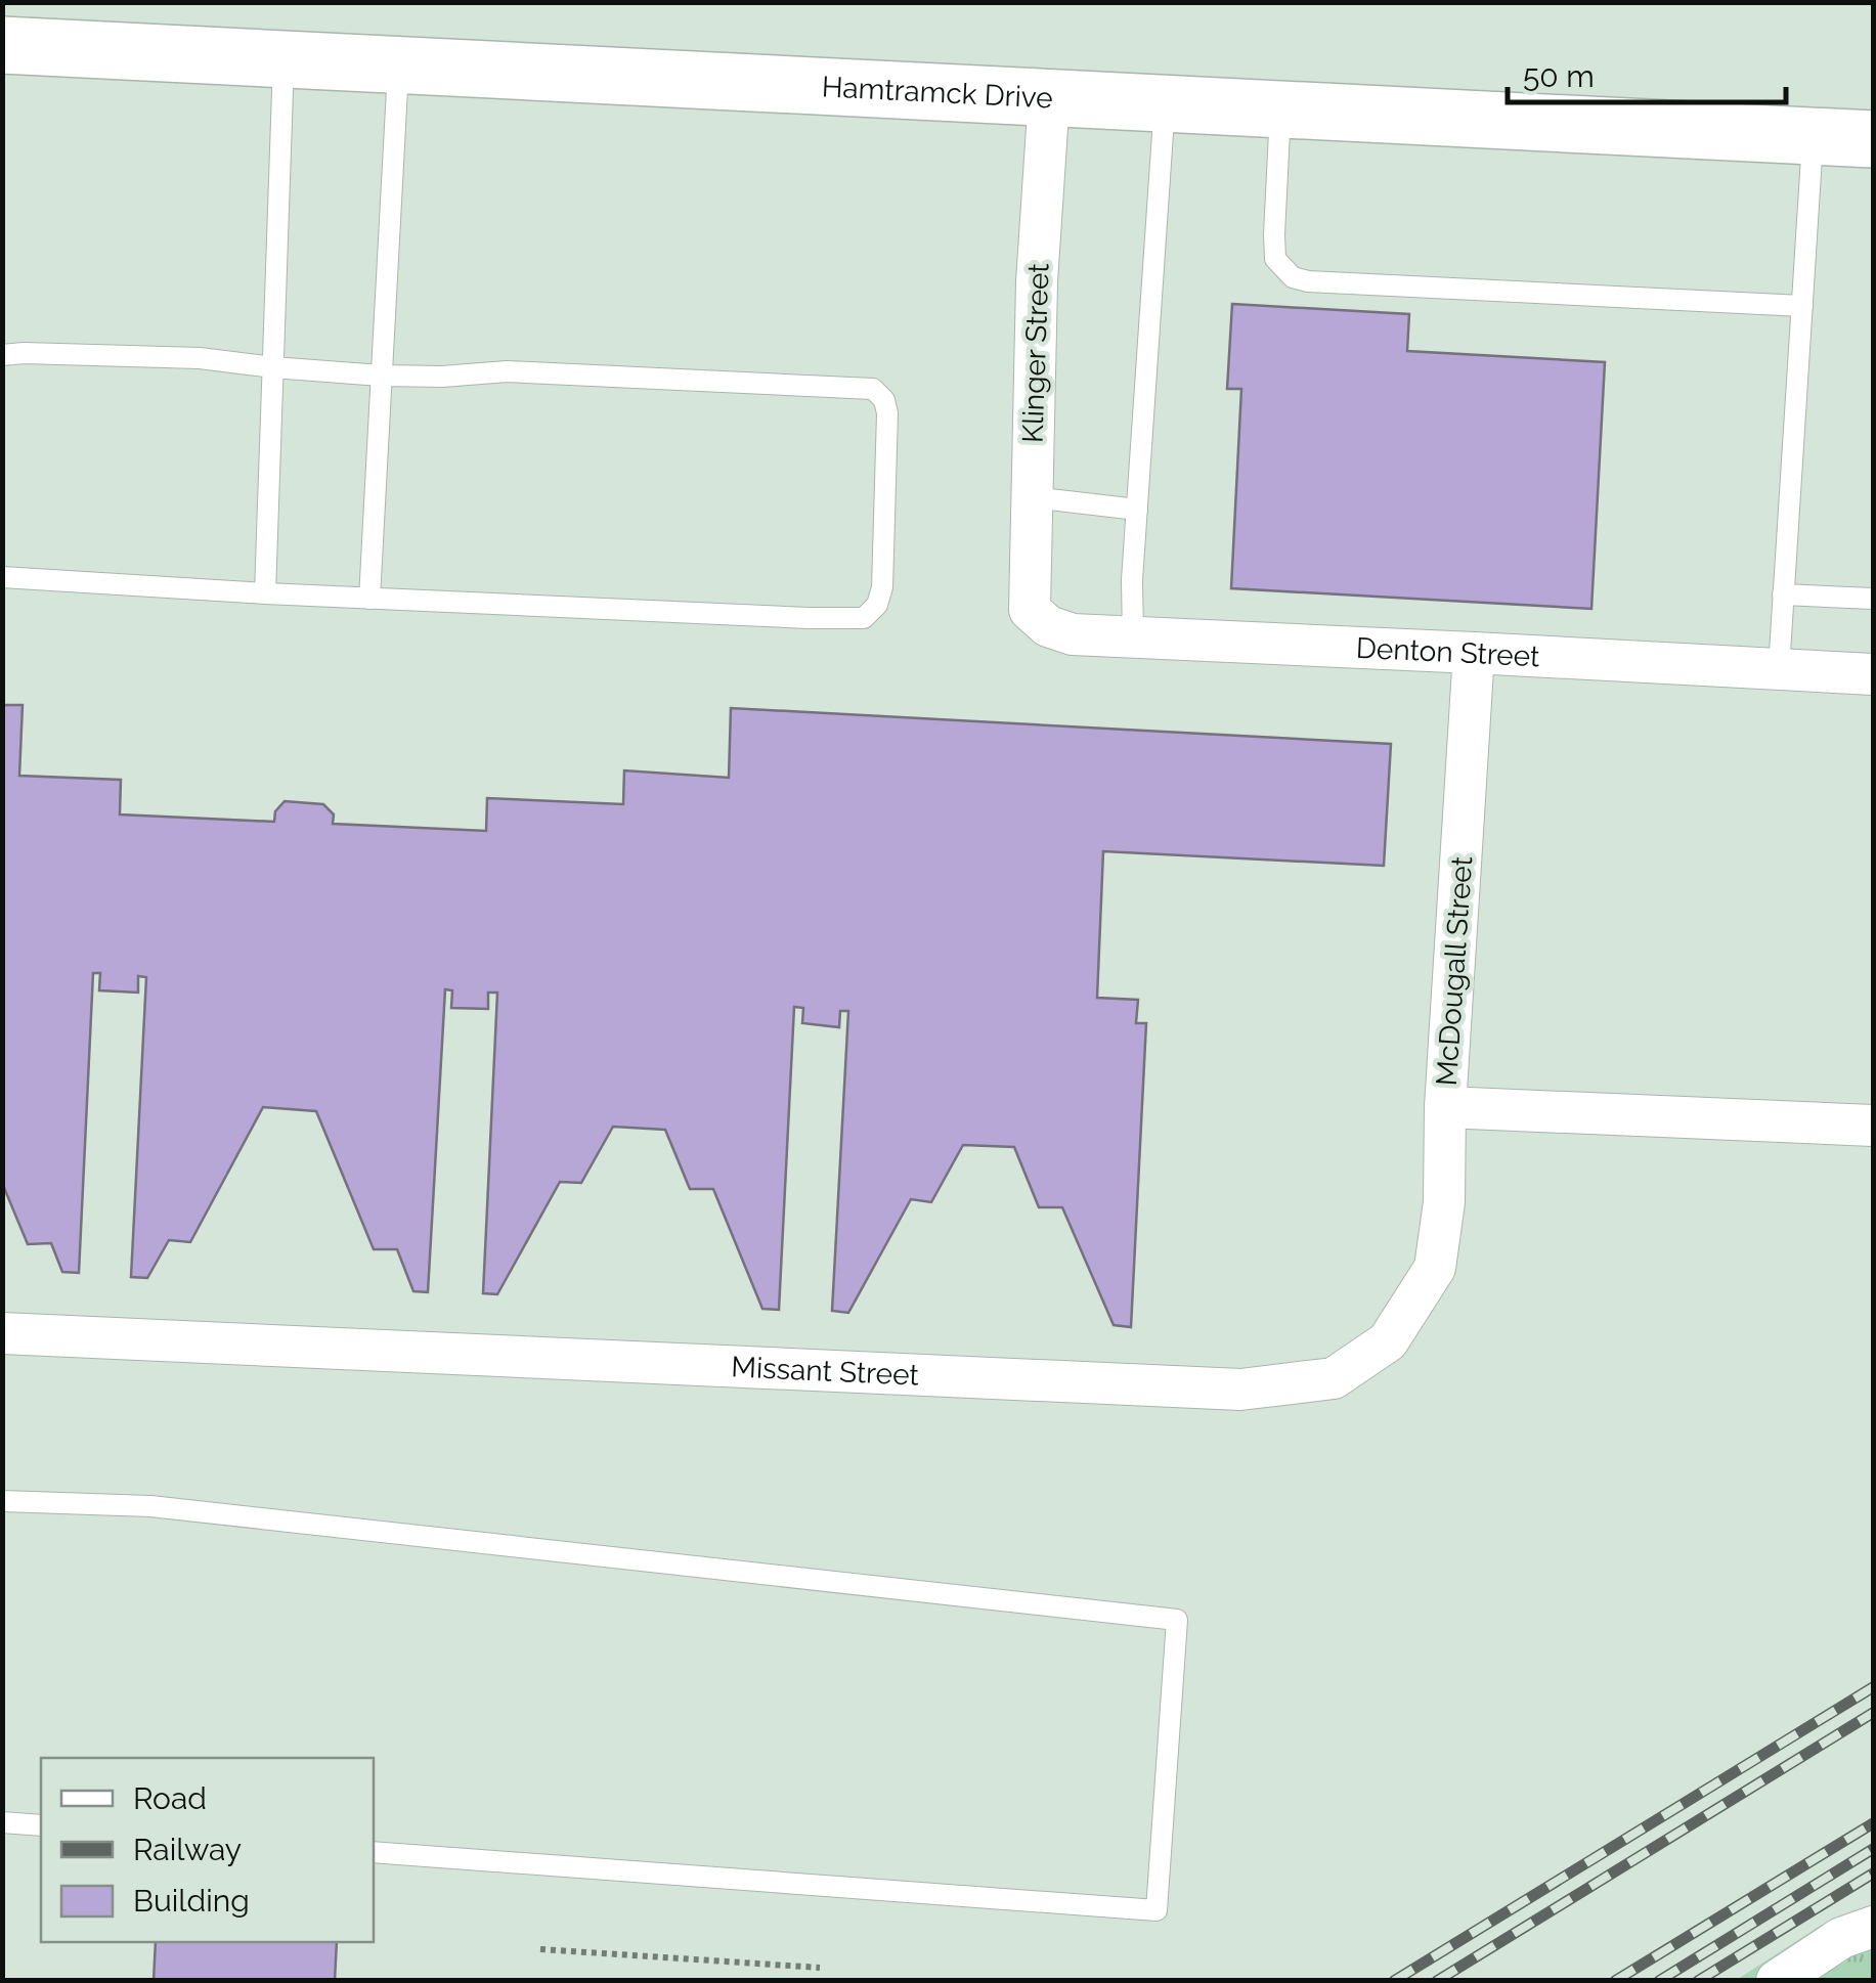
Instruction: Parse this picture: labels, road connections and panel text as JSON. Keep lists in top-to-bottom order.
{
  "streets": {
    "street": [
      "Hamtramck Drive",
      "Klinger Street",
      "Denton Street",
      "McDougall Street",
      "Missant Street"
    ]
  },
  "crossings": [
    ["Hamtramck Drive", "Klinger Street"],
    ["Klinger Street", "Denton Street"],
    ["Denton Street", "McDougall Street"],
    ["McDougall Street", "Missant Street"]
  ],
  "legend": ["Road", "Railway", "Building"],
  "scale_bar": "50 m"
}
